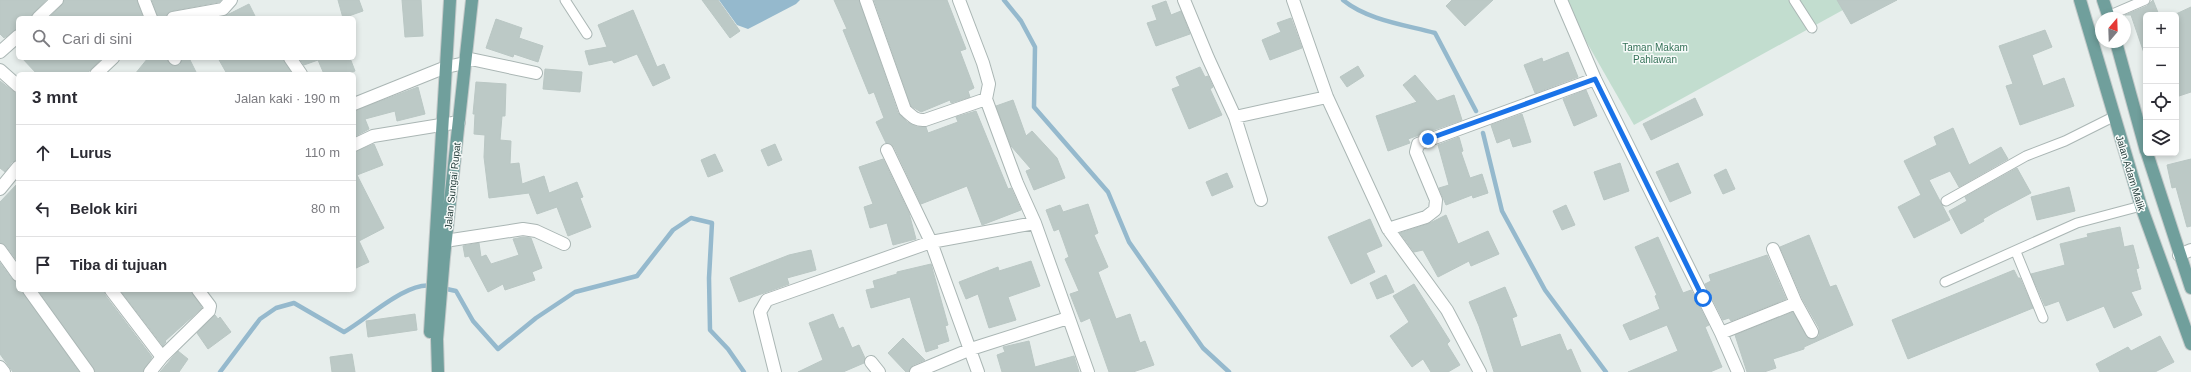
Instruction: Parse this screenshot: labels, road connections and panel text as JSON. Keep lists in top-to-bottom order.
{
  "streets": {
    "main road": ["Jalan Adam Malik", "Jalan Sungai Rupat"]
  },
  "parks": ["Taman Makam Pahlawan"],
  "north": "top",
  "page": {
    "map_buttons": ["+", "−"],
    "search": "Cari di sini",
    "heading": ["3 mnt", "Jalan kaki · 190 m"],
    "list": [
      ["Lurus", "110 m"],
      ["Belok kiri", "80 m"],
      "Tiba di tujuan"
    ]
  }
}
